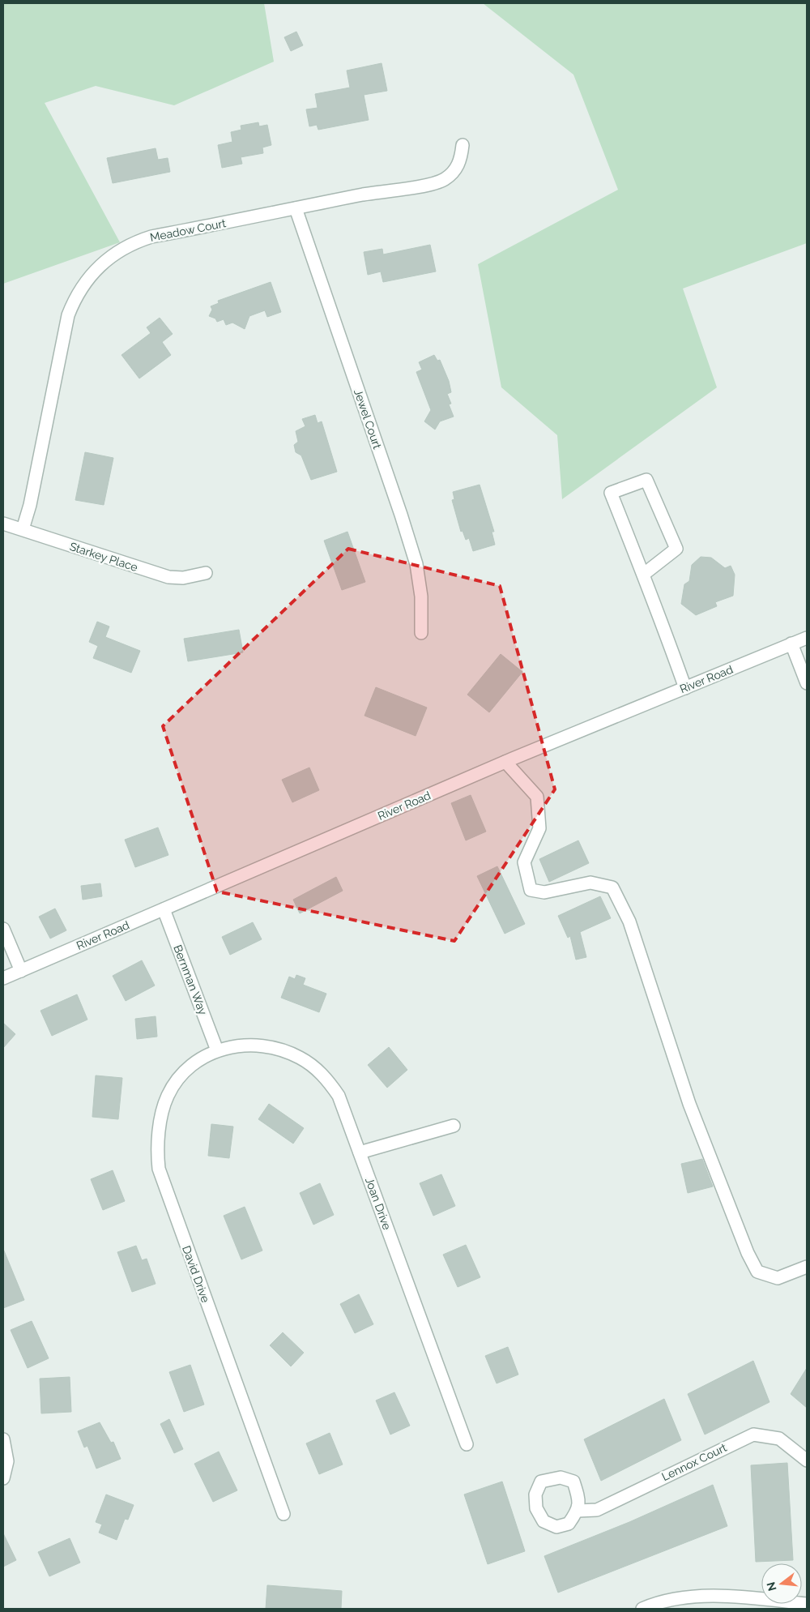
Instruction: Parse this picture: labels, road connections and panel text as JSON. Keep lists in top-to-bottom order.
{
  "streets": {
    "street": [
      "Meadow Court",
      "Jewel Court",
      "Starkey Place",
      "River Road",
      "Bernman Way",
      "Joan Drive",
      "David Drive",
      "Lennox Court"
    ]
  },
  "crossings": [
    ["Meadow Court", "Jewel Court"],
    ["Meadow Court", "Starkey Place"],
    ["River Road", "Bernman Way"],
    ["Bernman Way", "Joan Drive"],
    ["Bernman Way", "David Drive"],
    ["Joan Drive", "David Drive"]
  ],
  "north": "left"
}
